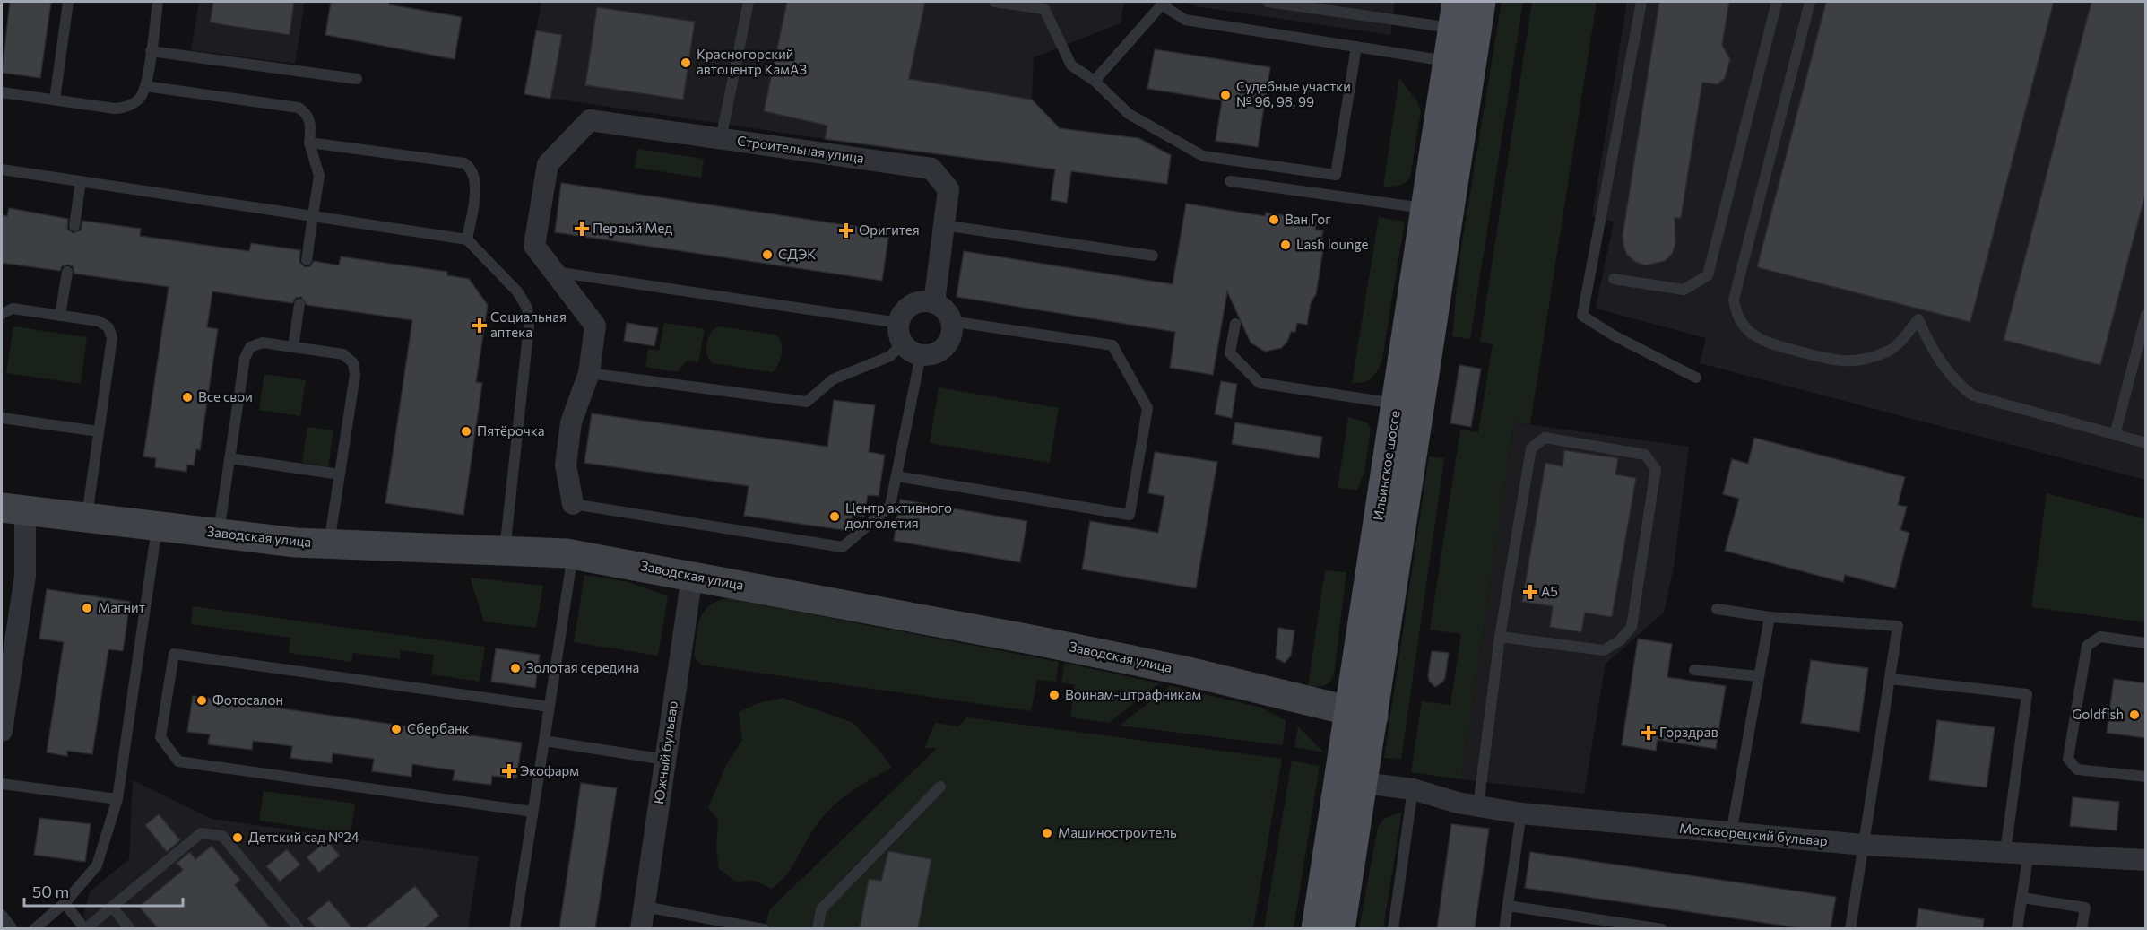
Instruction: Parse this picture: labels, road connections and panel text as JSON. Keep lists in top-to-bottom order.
{
  "streets": {
    "main road": ["Ильинское шоссе"],
    "street": [
      "Строительная улица",
      "Заводская улица",
      "Южный бульвар",
      "Москворецкий бульвар"
    ]
  },
  "crossings": [
    ["Ильинское шоссе", "Заводская улица"],
    ["Ильинское шоссе", "Москворецкий бульвар"],
    ["Заводская улица", "Южный бульвар"]
  ],
  "places": {
    "other": [
      "Красногорский автоцентр КамАЗ",
      "Судебные участки № 96, 98, 99",
      "Ван Гог",
      "Lash lounge",
      "СДЭК",
      "Все свои",
      "Пятёрочка",
      "Центр активного долголетия",
      "Магнит",
      "Золотая середина",
      "Воинам-штрафникам",
      "Фотосалон",
      "Goldfish",
      "Сбербанк",
      "Машиностроитель",
      "Детский сад №24"
    ],
    "health": [
      "Первый Мед",
      "Оригитея",
      "Социальная аптека",
      "А5",
      "Горздрав",
      "Экофарм"
    ]
  },
  "scale_bar": "50 m"
}
